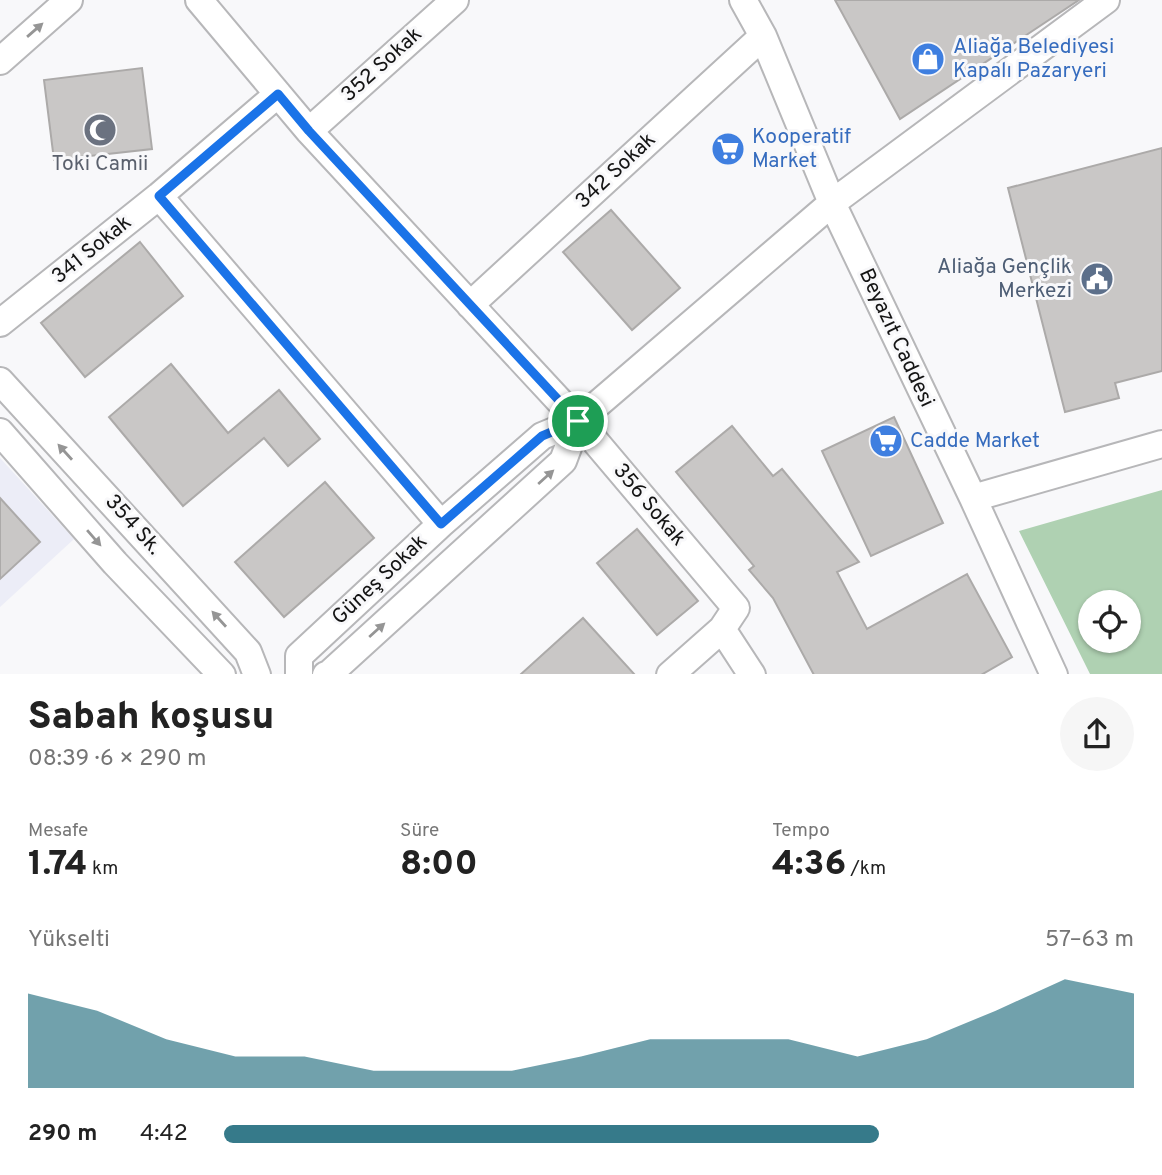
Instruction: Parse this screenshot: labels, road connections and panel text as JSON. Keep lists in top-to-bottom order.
{
  "streets": {
    "street": [
      "352 Sokak",
      "342 Sokak",
      "341 Sokak",
      "Beyazıt Caddesi",
      "356 Sokak",
      "354 Sk.",
      "Güneş Sokak"
    ]
  },
  "crossings": [
    ["352 Sokak", "356 Sokak"],
    ["342 Sokak", "Beyazıt Caddesi"],
    ["342 Sokak", "356 Sokak"],
    ["341 Sokak", "356 Sokak"],
    ["Beyazıt Caddesi", "Güneş Sokak"],
    ["356 Sokak", "Güneş Sokak"]
  ],
  "places": {
    "shop": ["Aliağa Belediyesi Kapalı Pazaryeri"],
    "mosque": ["Toki Camii"],
    "supermarket": ["Kooperatif Market", "Cadde Market"],
    "public building": ["Aliağa Gençlik Merkezi"]
  },
  "page": {
    "heading": ["Sabah koşusu", "08:39 · 6 × 290 m"],
    "stats": [
      ["Mesafe", "1.74 km"],
      ["Süre", "8:00"],
      ["Tempo", "4:36 /km"]
    ],
    "chart": ["Yükselti", "57–63 m"],
    "list": [
      {
        "name": "290 m",
        "note": "4:42"
      }
    ]
  }
}
